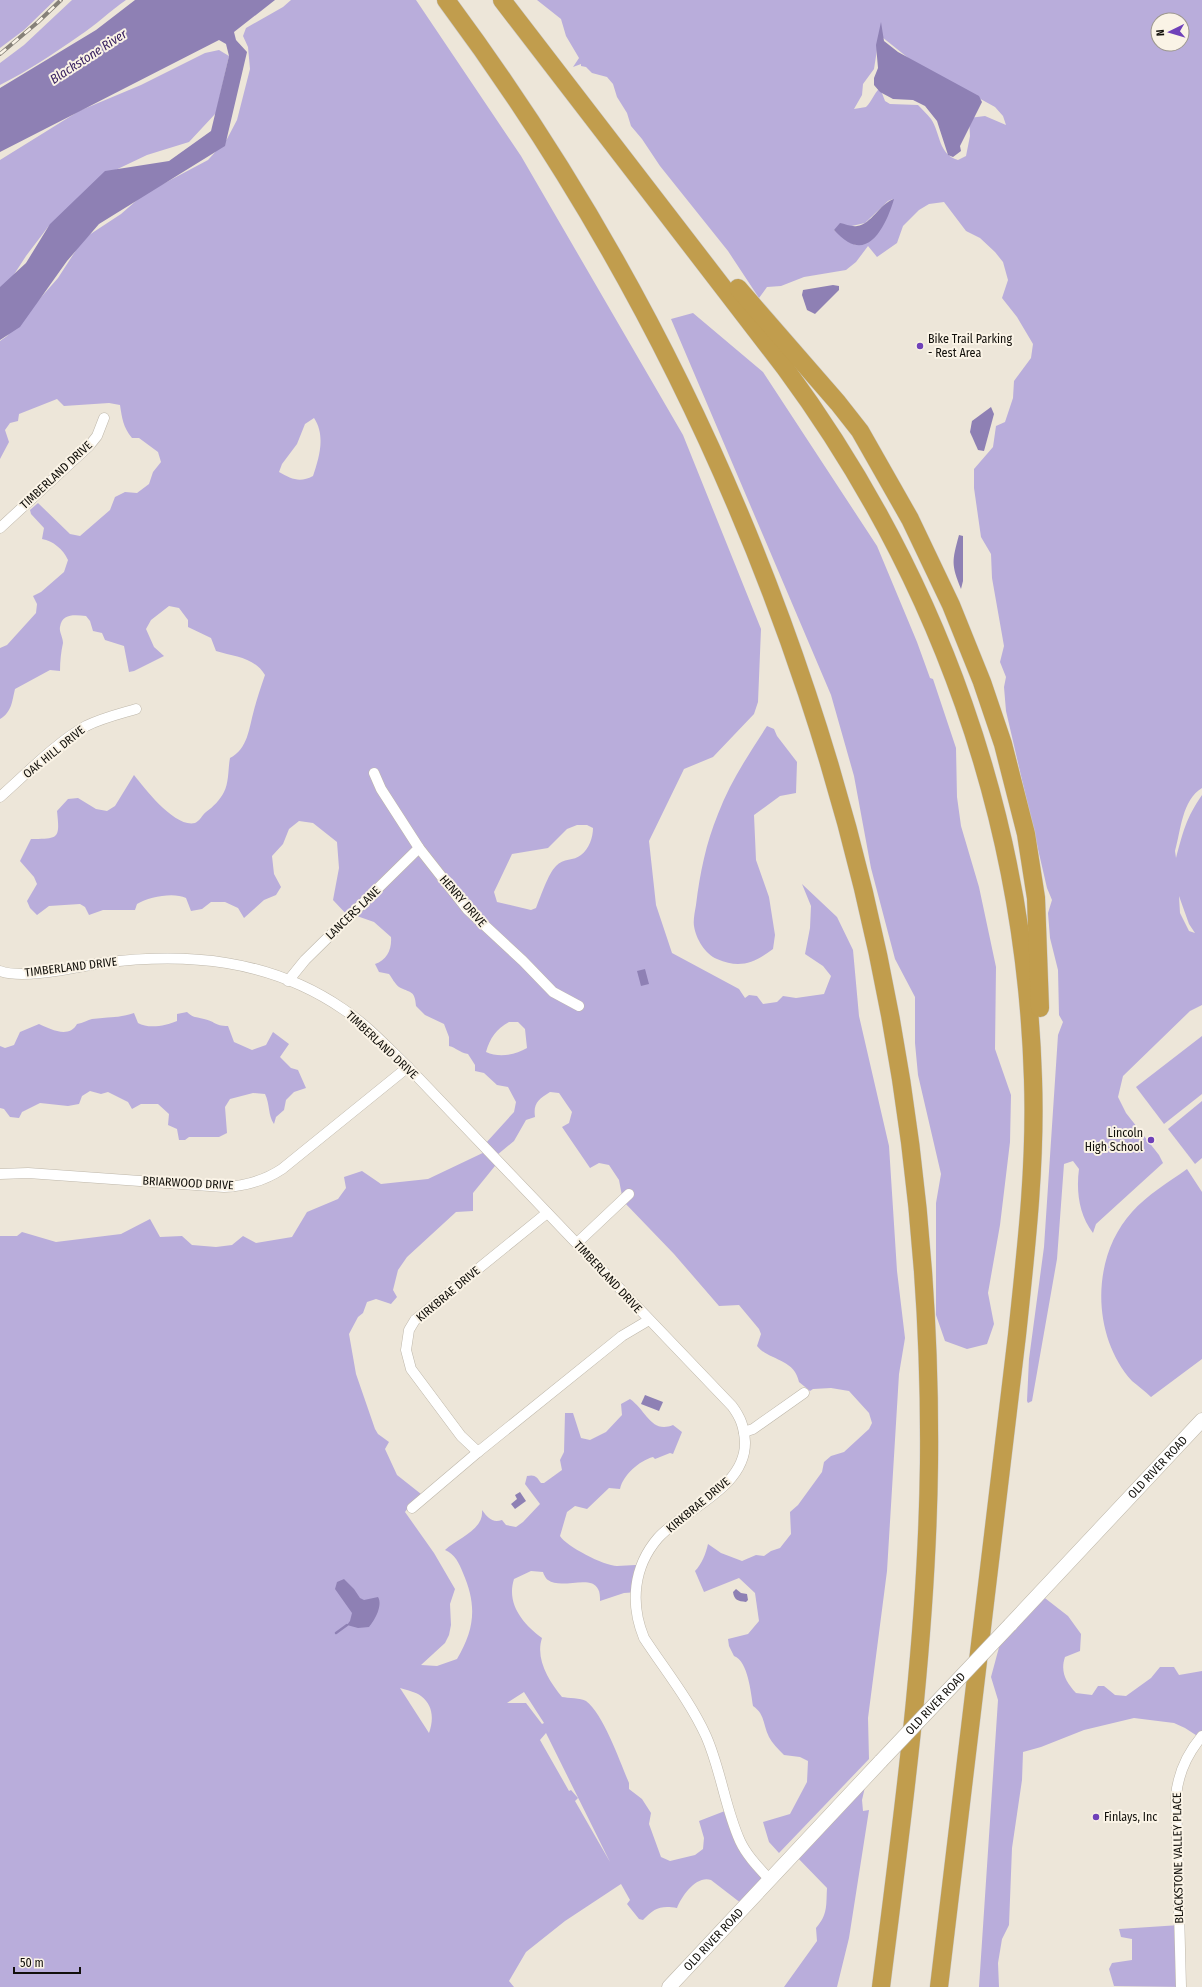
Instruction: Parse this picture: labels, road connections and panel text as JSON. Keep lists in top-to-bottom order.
{
  "streets": {
    "main road": ["OLD RIVER ROAD"],
    "street": [
      "TIMBERLAND DRIVE",
      "OAK HILL DRIVE",
      "HENRY DRIVE",
      "LANCERS LANE",
      "BRIARWOOD DRIVE",
      "KIRKBRAE DRIVE",
      "BLACKSTONE VALLEY PLACE"
    ]
  },
  "crossings": [
    ["TIMBERLAND DRIVE", "LANCERS LANE"],
    ["TIMBERLAND DRIVE", "BRIARWOOD DRIVE"],
    ["TIMBERLAND DRIVE", "KIRKBRAE DRIVE"],
    ["HENRY DRIVE", "LANCERS LANE"],
    ["KIRKBRAE DRIVE", "OLD RIVER ROAD"]
  ],
  "water": ["Blackstone River"],
  "places": ["Bike Trail Parking - Rest Area", "Lincoln High School", "Finlays, Inc"],
  "scale_bar": "50 m",
  "north": "left"
}
